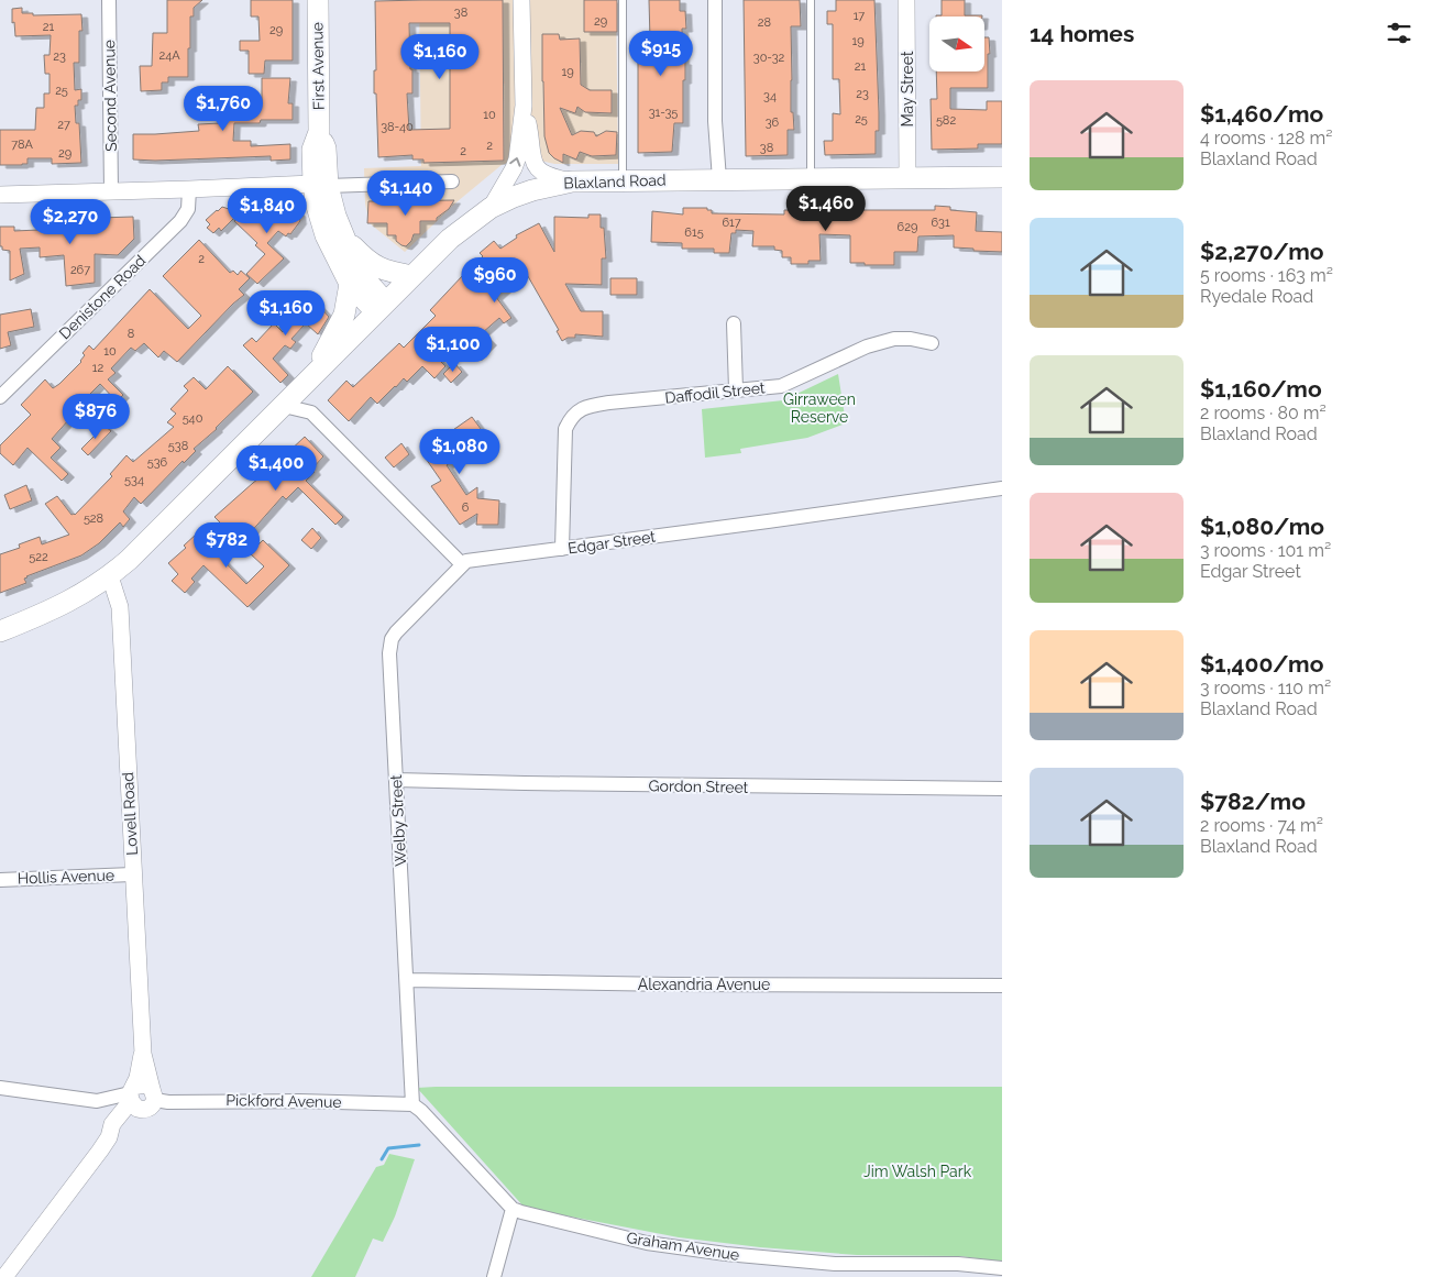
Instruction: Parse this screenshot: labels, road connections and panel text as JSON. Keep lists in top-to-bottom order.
{
  "streets": {
    "main road": ["First Avenue", "Blaxland Road"],
    "street": [
      "May Street",
      "Second Avenue",
      "Denistone Road",
      "Daffodil Street",
      "Edgar Street",
      "Gordon Street",
      "Lovell Road",
      "Welby Street",
      "Hollis Avenue",
      "Alexandria Avenue",
      "Pickford Avenue",
      "Graham Avenue"
    ]
  },
  "crossings": [
    ["First Avenue", "Blaxland Road"],
    ["May Street", "Blaxland Road"],
    ["Blaxland Road", "Lovell Road"],
    ["Daffodil Street", "Edgar Street"],
    ["Edgar Street", "Welby Street"],
    ["Gordon Street", "Welby Street"],
    ["Lovell Road", "Hollis Avenue"],
    ["Lovell Road", "Pickford Avenue"],
    ["Welby Street", "Alexandria Avenue"],
    ["Welby Street", "Pickford Avenue"]
  ],
  "parks": ["Girraween Reserve", "Jim Walsh Park"],
  "house_numbers": [
    "38",
    "17",
    "29",
    "28",
    "21",
    "29",
    "19",
    "24A",
    "23",
    "30-32",
    "21",
    "19",
    "25",
    "23",
    "34",
    "31-35",
    "10",
    "25",
    "582",
    "36",
    "27",
    "38-40",
    "78A",
    "2",
    "38",
    "2",
    "29",
    "617",
    "631",
    "629",
    "615",
    "2",
    "267",
    "8",
    "10",
    "12",
    "540",
    "538",
    "536",
    "534",
    "6",
    "528",
    "522"
  ],
  "north": "right",
  "page": {
    "heading": "14 homes",
    "price": [
      "$915",
      "$1,160",
      "$1,760",
      "$1,140",
      "$1,460",
      "$1,840",
      "$2,270",
      "$960",
      "$1,160",
      "$1,100",
      "$876",
      "$1,080",
      "$1,400",
      "$782"
    ],
    "list": [
      {
        "name": "$1,460/mo",
        "note": "4 rooms · 128 m² · Blaxland Road"
      },
      {
        "name": "$2,270/mo",
        "note": "5 rooms · 163 m² · Ryedale Road"
      },
      {
        "name": "$1,160/mo",
        "note": "2 rooms · 80 m² · Blaxland Road"
      },
      {
        "name": "$1,080/mo",
        "note": "3 rooms · 101 m² · Edgar Street"
      },
      {
        "name": "$1,400/mo",
        "note": "3 rooms · 110 m² · Blaxland Road"
      },
      {
        "name": "$782/mo",
        "note": "2 rooms · 74 m² · Blaxland Road"
      }
    ]
  }
}
